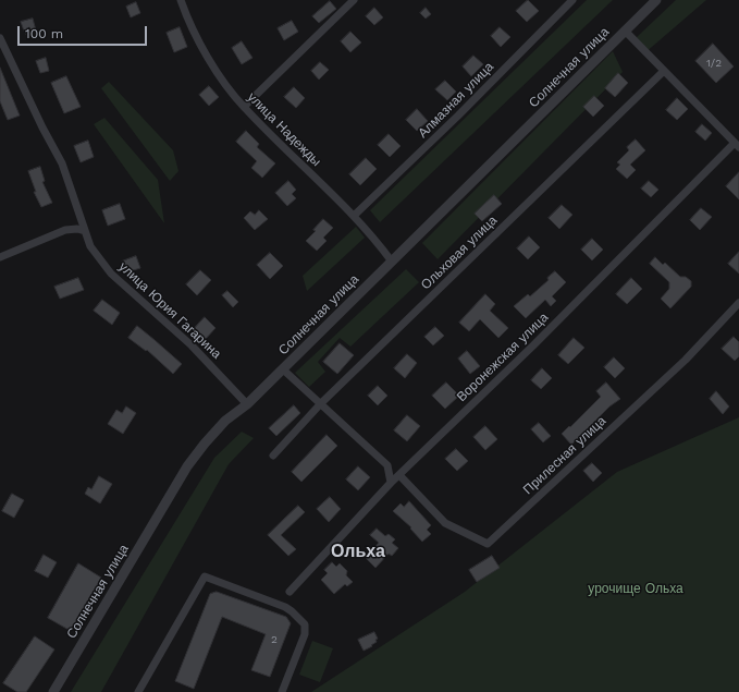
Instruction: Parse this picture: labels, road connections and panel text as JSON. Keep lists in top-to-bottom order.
{
  "streets": {
    "street": [
      "Солнечная улица",
      "Алмазная улица",
      "улица Надежды",
      "Ольховая улица",
      "улица Юрия Гагарина",
      "Воронежская улица",
      "Прилесная улица"
    ]
  },
  "crossings": [
    ["Солнечная улица", "улица Надежды"],
    ["Солнечная улица", "улица Юрия Гагарина"],
    ["Алмазная улица", "улица Надежды"],
    ["Воронежская улица", "Прилесная улица"]
  ],
  "districts": ["Ольха"],
  "parks": ["урочище Ольха"],
  "house_numbers": ["1/2", "2"],
  "scale_bar": "100 m"
}
